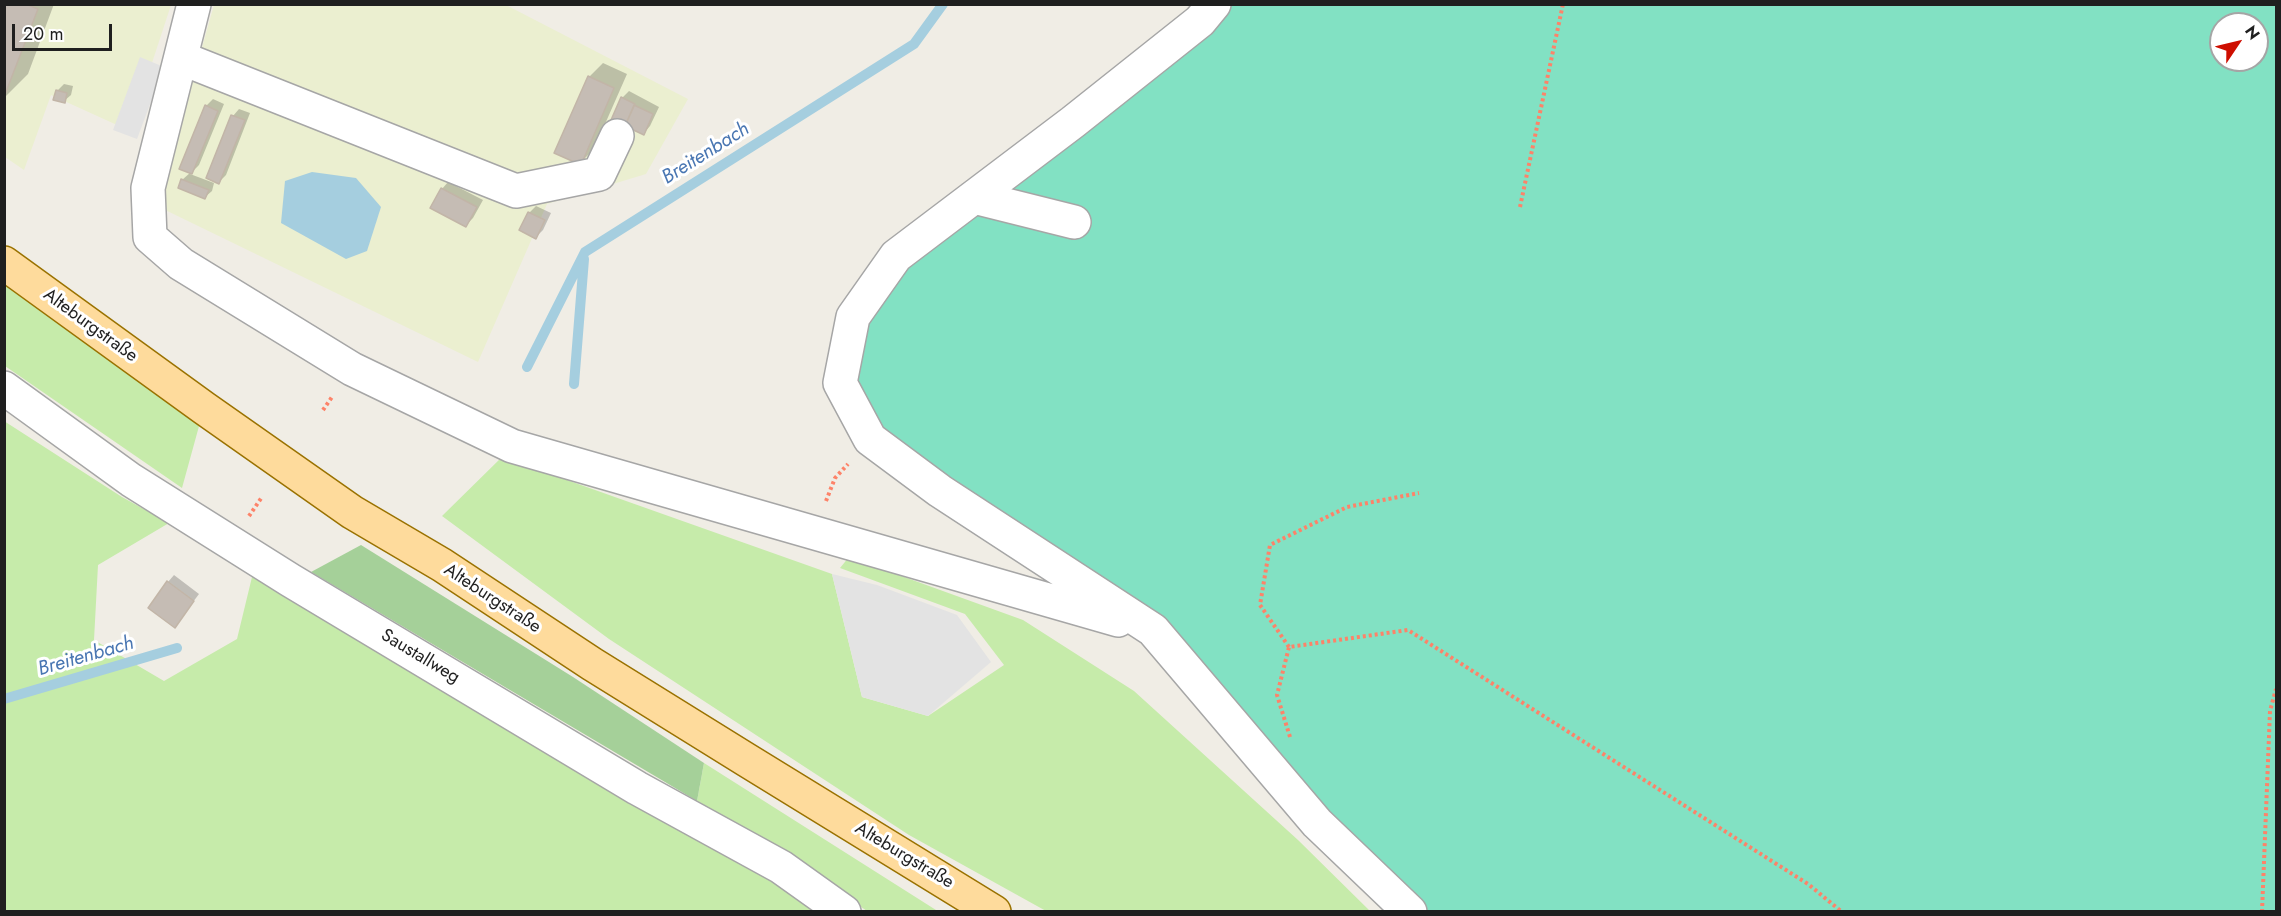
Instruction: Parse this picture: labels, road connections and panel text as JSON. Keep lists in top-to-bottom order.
{
  "streets": {
    "main road": ["Alteburgstraße"],
    "lane": ["Saustallweg"]
  },
  "water": ["Breitenbach"],
  "scale_bar": "20 m",
  "north": "top right"
}
